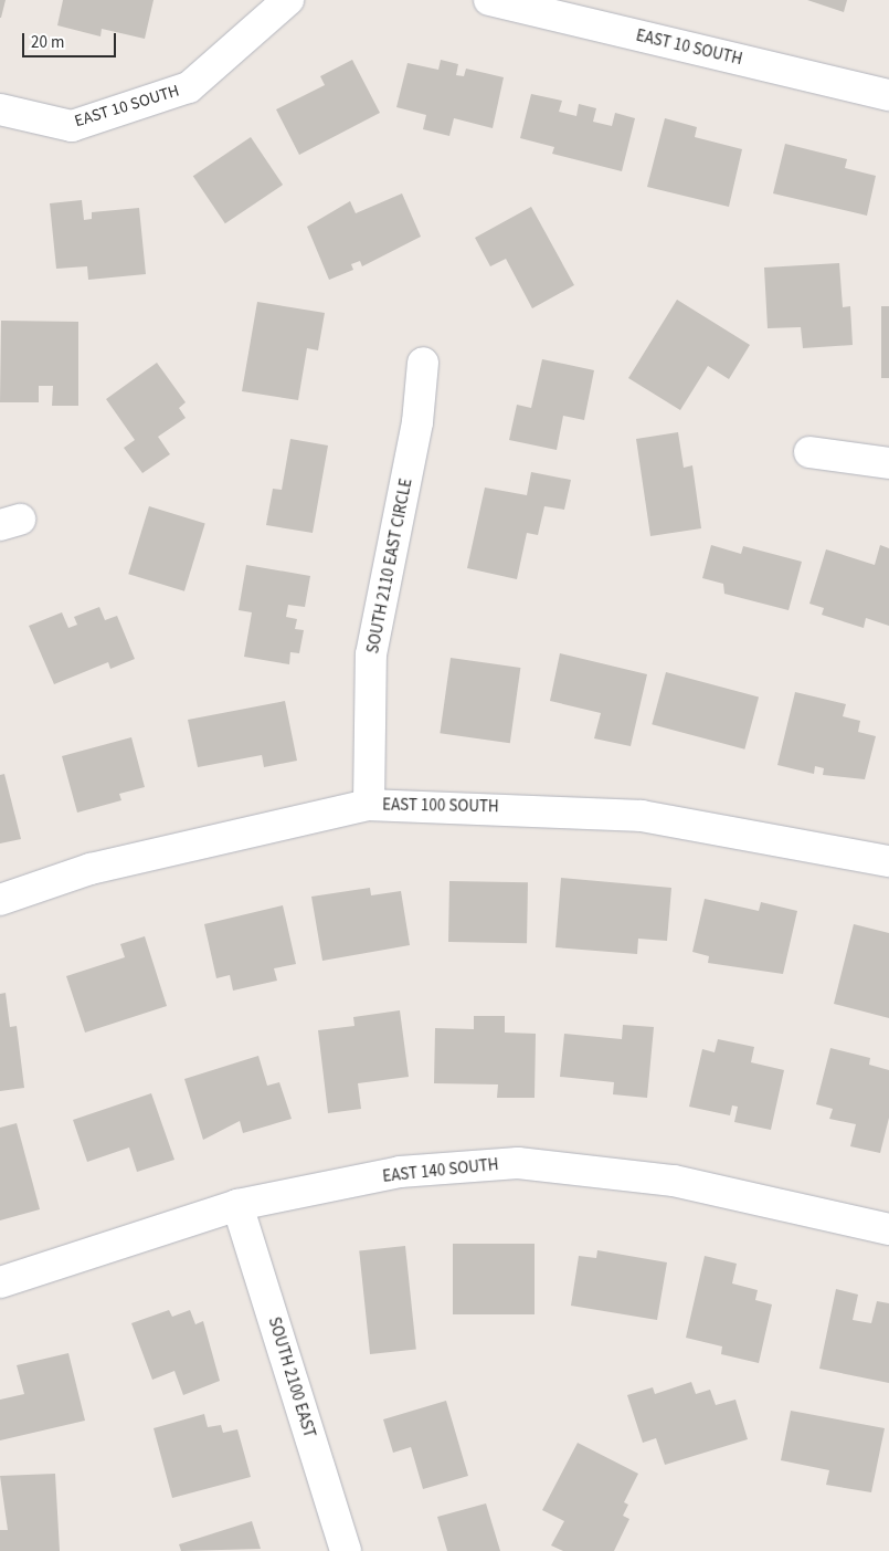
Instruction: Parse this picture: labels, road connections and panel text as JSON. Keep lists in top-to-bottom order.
{
  "streets": {
    "street": [
      "EAST 10 SOUTH",
      "SOUTH 2110 EAST CIRCLE",
      "EAST 100 SOUTH",
      "EAST 140 SOUTH",
      "SOUTH 2100 EAST"
    ]
  },
  "crossings": [
    ["SOUTH 2110 EAST CIRCLE", "EAST 100 SOUTH"],
    ["EAST 140 SOUTH", "SOUTH 2100 EAST"]
  ],
  "scale_bar": "20 m"
}
